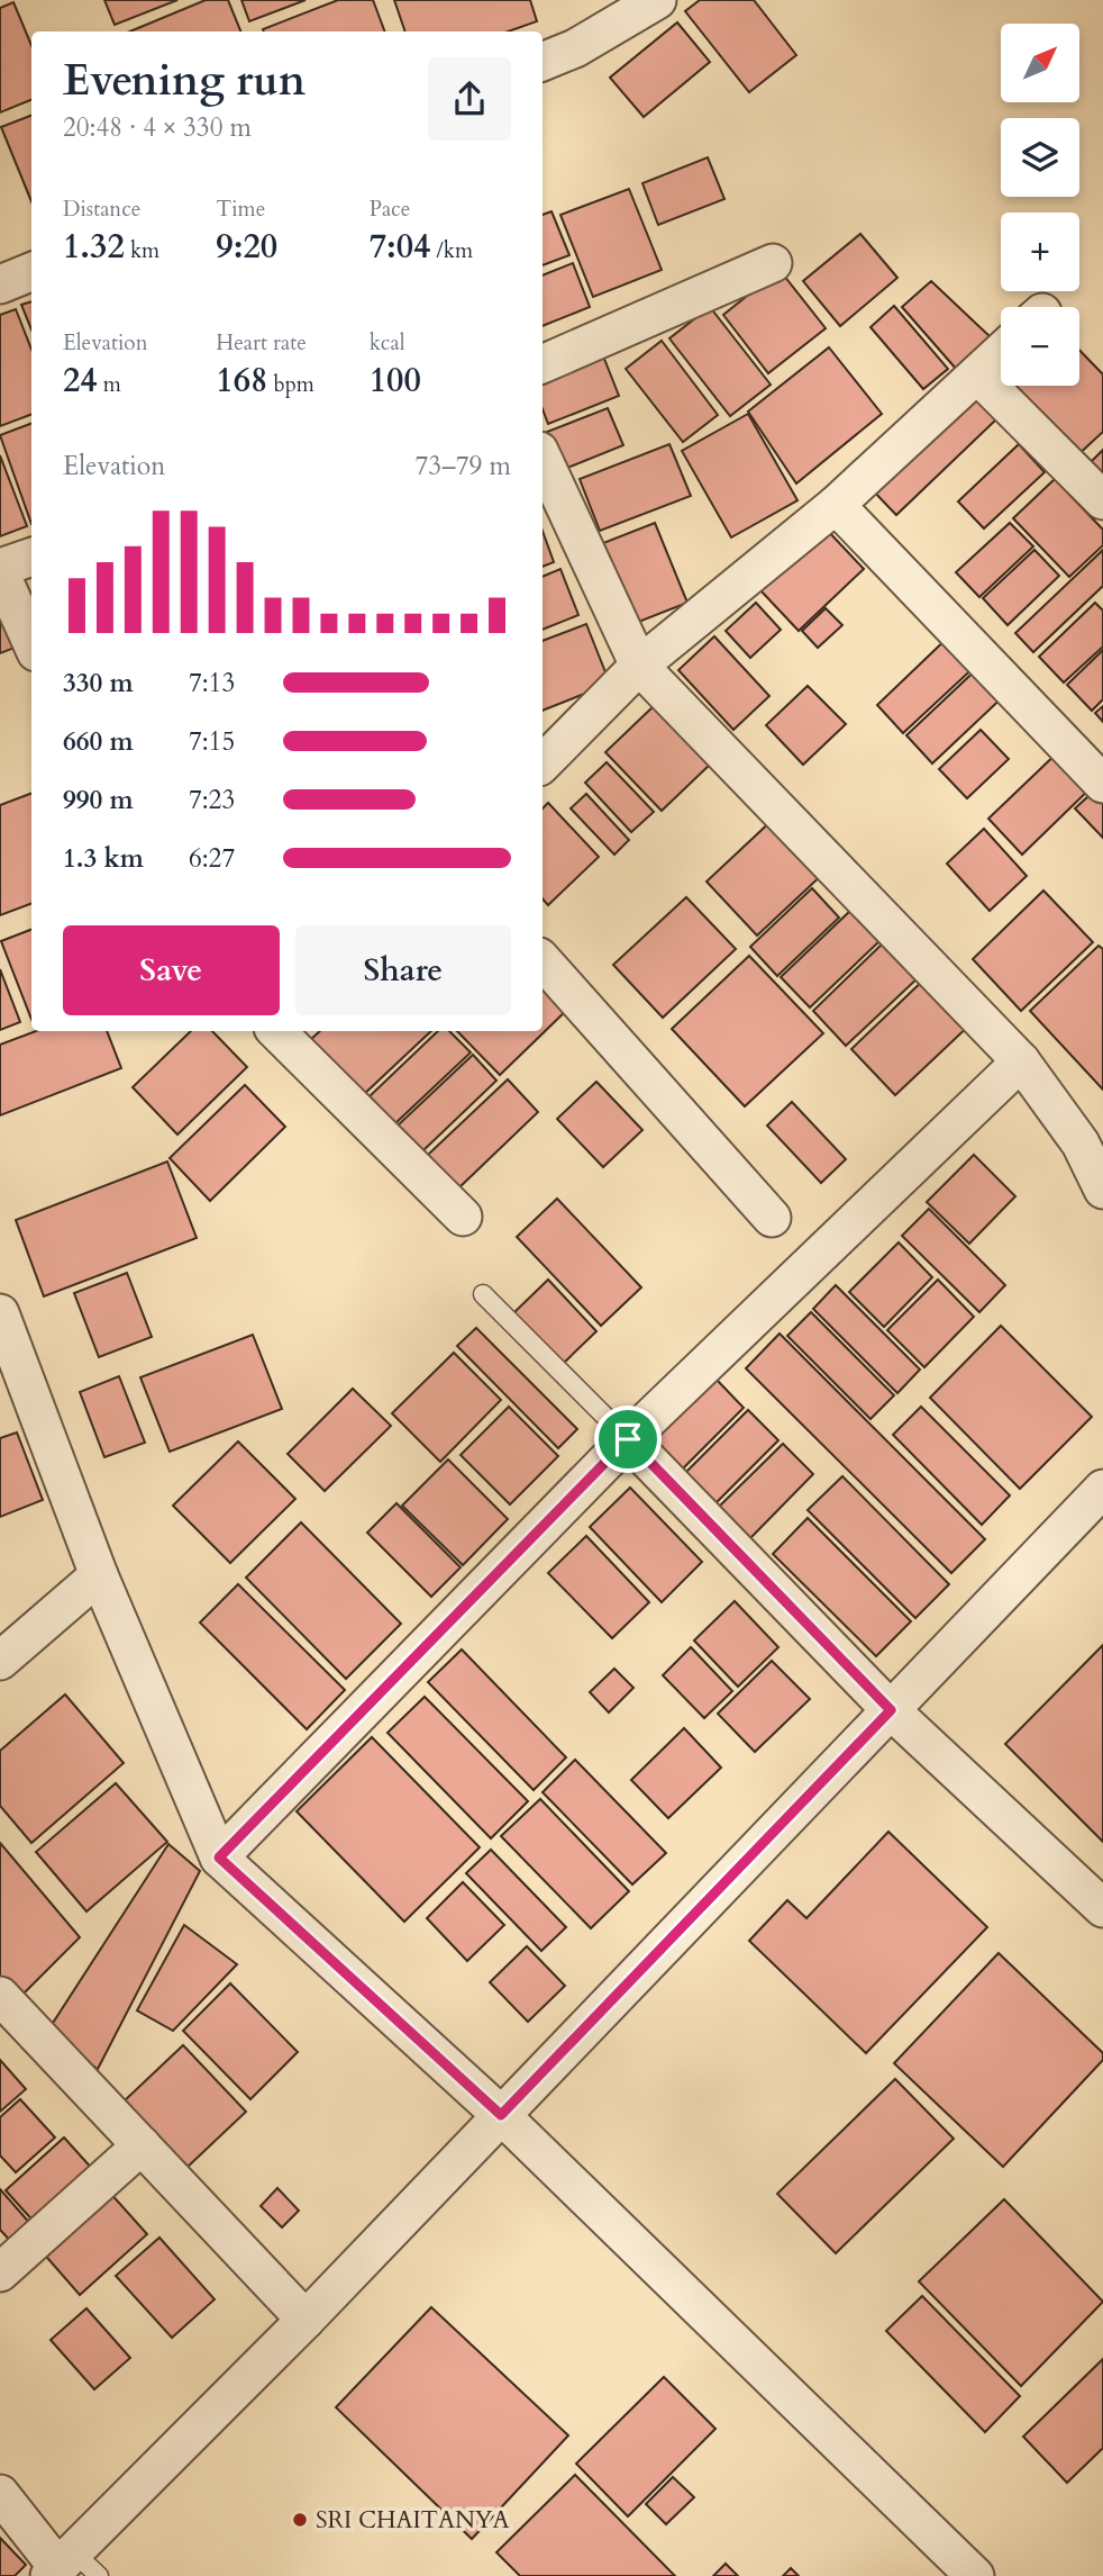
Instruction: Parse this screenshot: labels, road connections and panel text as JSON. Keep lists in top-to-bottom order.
{
  "places": ["SRI CHAITANYA"],
  "north": "top right",
  "page": {
    "map_buttons": ["+", "−"],
    "heading": ["Evening run", "20:48 · 4 × 330 m"],
    "stats": [
      ["Distance", "1.32 km"],
      ["Time", "9:20"],
      ["Pace", "7:04 /km"],
      ["Elevation", "24 m"],
      ["Heart rate", "168 bpm"],
      ["kcal", "100"]
    ],
    "chart": ["Elevation", "73–79 m"],
    "list": [
      {
        "name": "330 m",
        "note": "7:13"
      },
      {
        "name": "660 m",
        "note": "7:15"
      },
      {
        "name": "990 m",
        "note": "7:23"
      },
      {
        "name": "1.3 km",
        "note": "6:27"
      }
    ],
    "buttons": ["Save", "Share"]
  }
}
